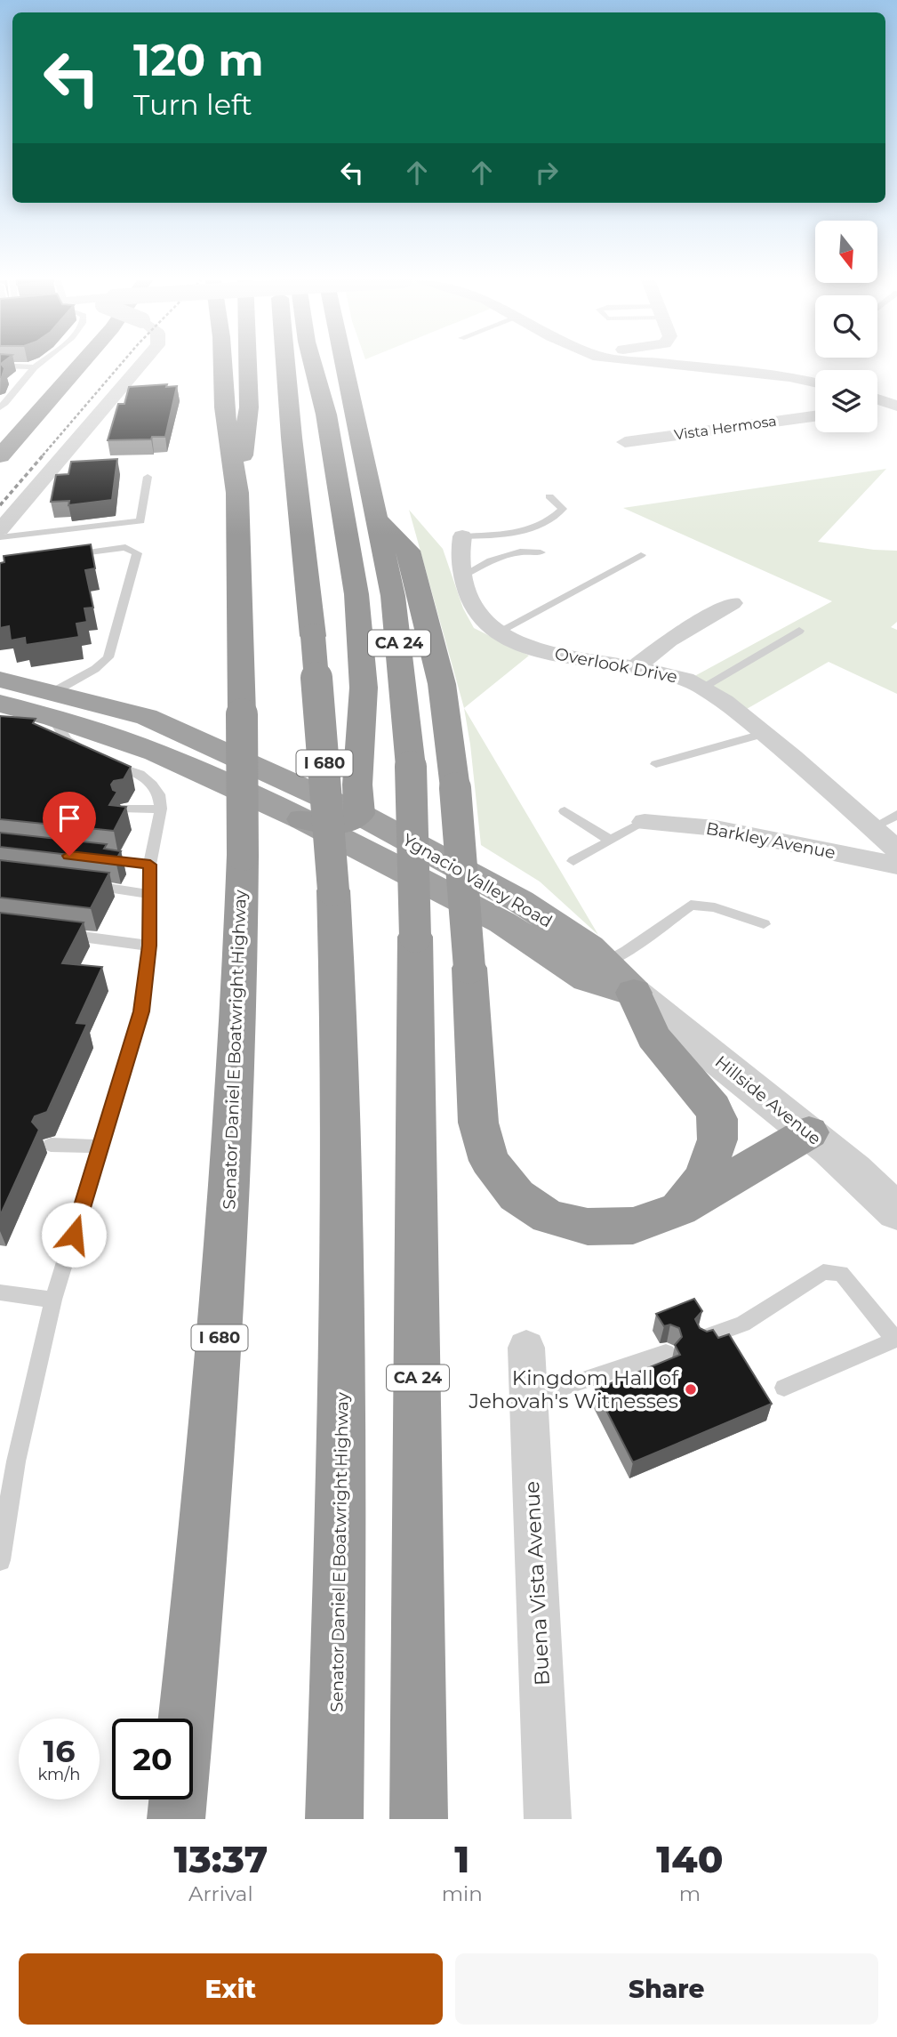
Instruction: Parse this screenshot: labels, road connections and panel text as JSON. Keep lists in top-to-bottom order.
{
  "streets": {
    "highway": [
      "CA 24",
      "I 680",
      "Ygnacio Valley Road",
      "Senator Daniel E Boatwright Highway"
    ],
    "street": [
      "Vista Hermosa",
      "Overlook Drive",
      "Barkley Avenue",
      "Hillside Avenue",
      "Buena Vista Avenue"
    ]
  },
  "crossings": [
    ["Ygnacio Valley Road", "Hillside Avenue"]
  ],
  "places": ["Kingdom Hall of Jehovah's Witnesses"],
  "north": "bottom",
  "page": {
    "turn": ["120 m", "Turn left"],
    "speed": "16 km/h",
    "limit": "20",
    "eta": [
      "13:37",
      "Arrival",
      "1",
      "min",
      "140",
      "m"
    ],
    "buttons": ["Exit", "Share"]
  }
}
